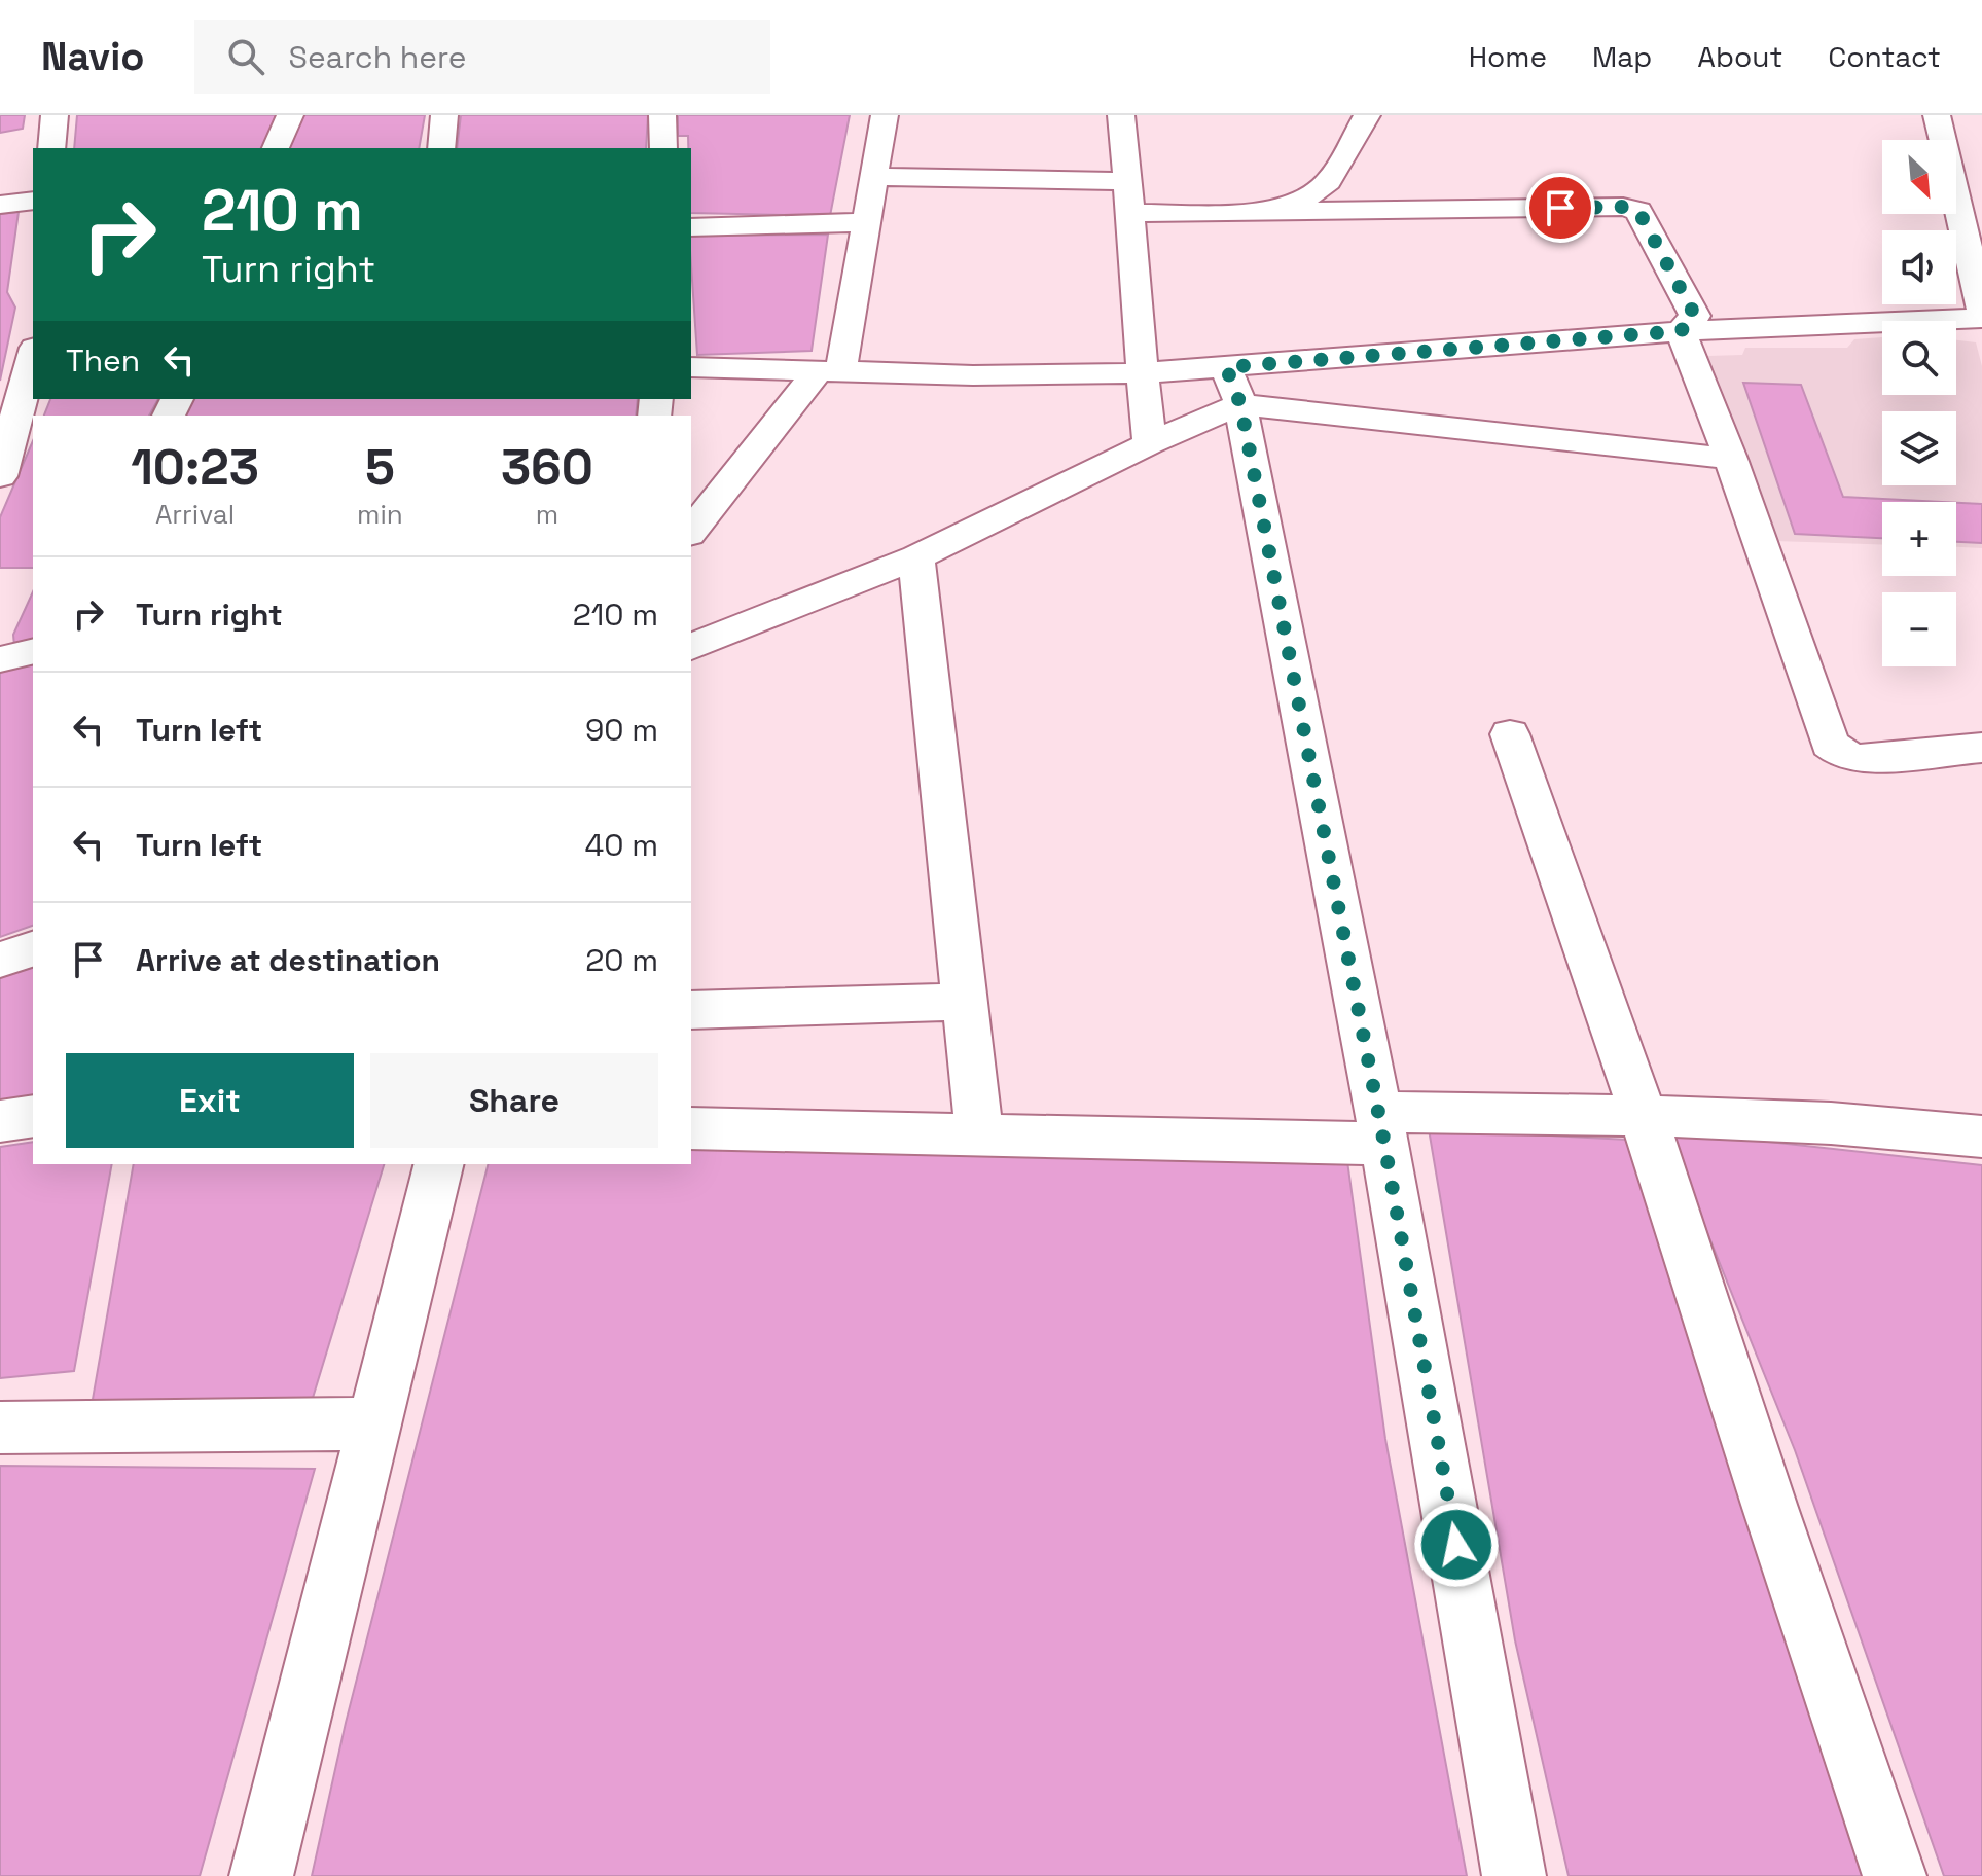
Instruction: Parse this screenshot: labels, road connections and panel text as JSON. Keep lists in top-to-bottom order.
{
  "north": "bottom right",
  "page": {
    "header": "Navio",
    "search": "Search here",
    "nav": [
      "Home",
      "Map",
      "About",
      "Contact"
    ],
    "map_buttons": ["+", "−"],
    "turn": ["210 m", "Turn right"],
    "then": "Then",
    "eta": [
      "10:23",
      "Arrival",
      "5",
      "min",
      "360",
      "m"
    ],
    "list": [
      {
        "name": "Turn right",
        "value": "210 m"
      },
      {
        "name": "Turn left",
        "value": "90 m"
      },
      {
        "name": "Turn left",
        "value": "40 m"
      },
      {
        "name": "Arrive at destination",
        "value": "20 m"
      }
    ],
    "buttons": ["Exit", "Share"]
  }
}
